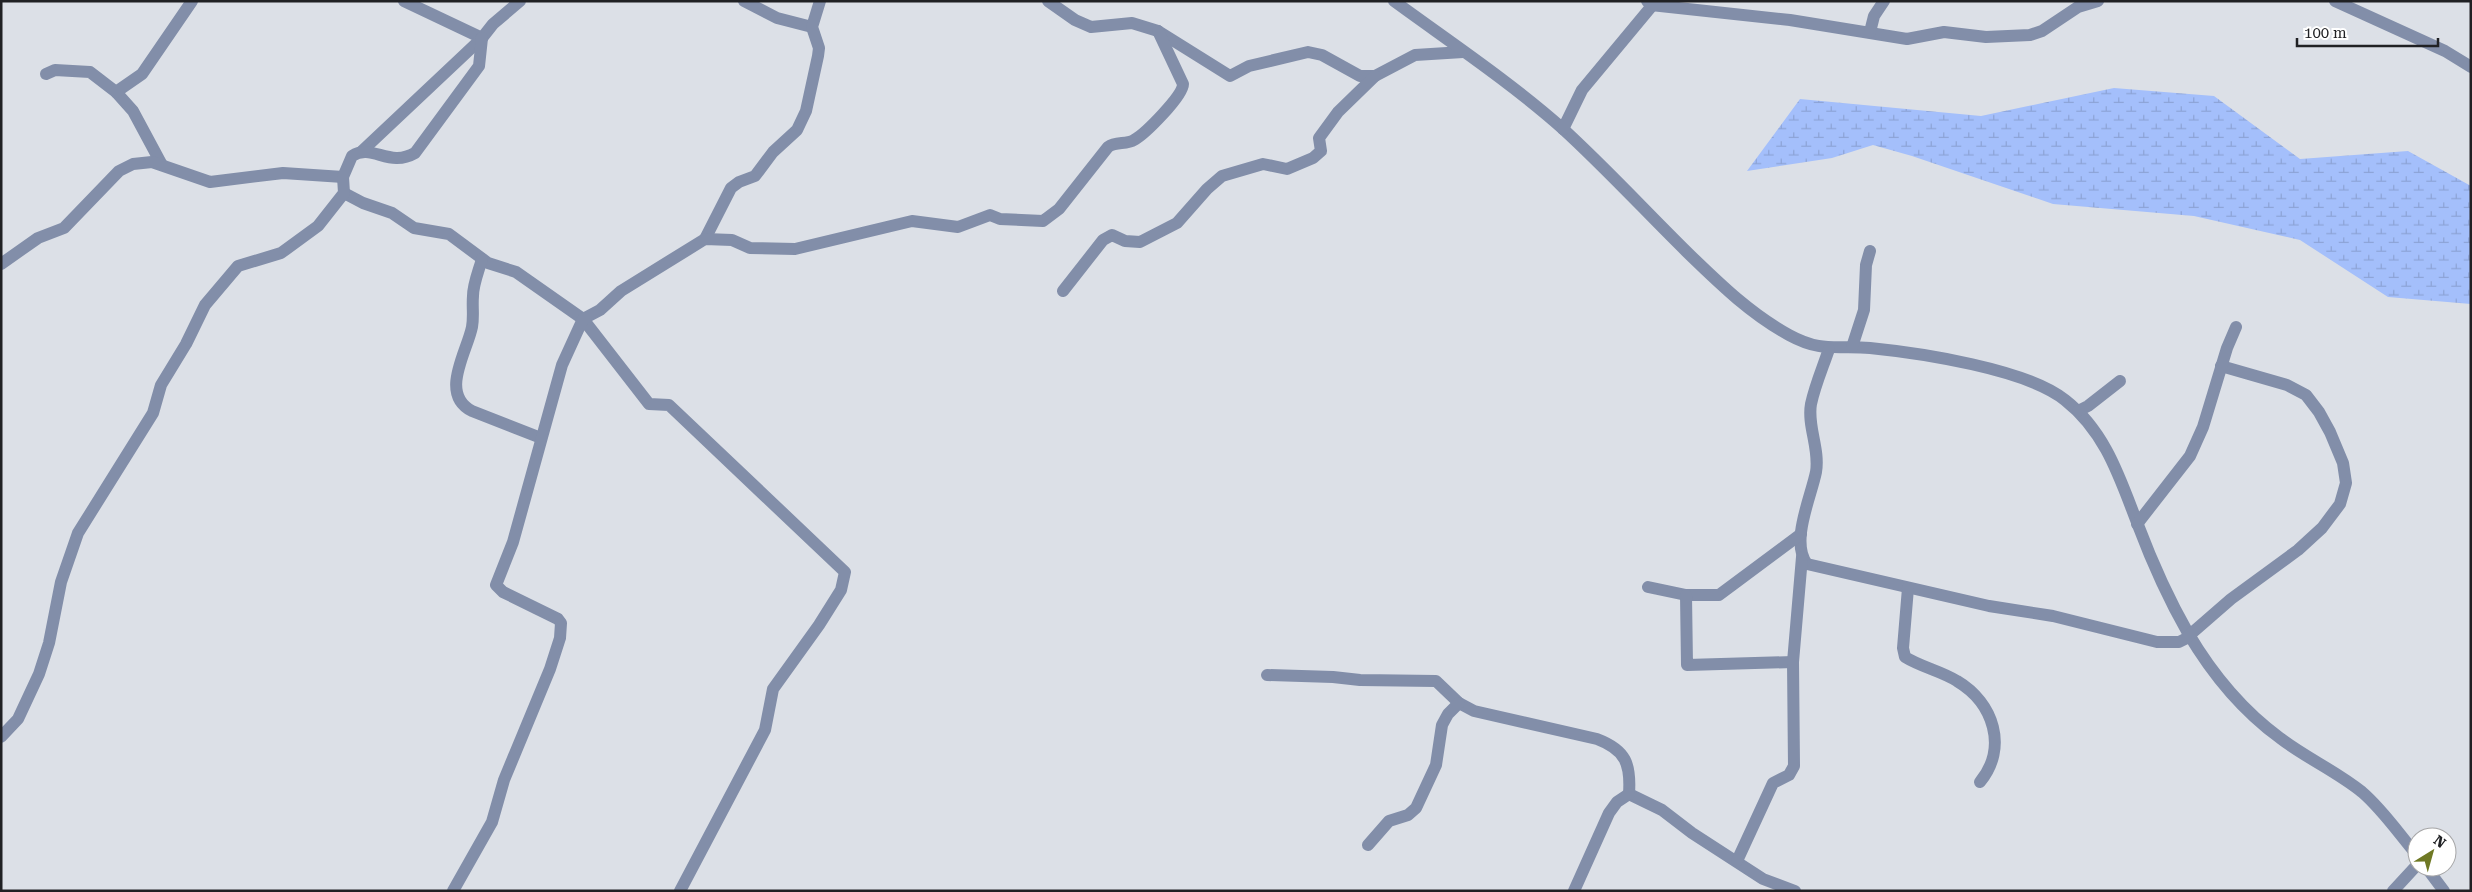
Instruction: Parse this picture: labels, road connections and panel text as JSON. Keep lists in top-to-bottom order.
{
  "scale_bar": "100 m",
  "north": "top right"
}
